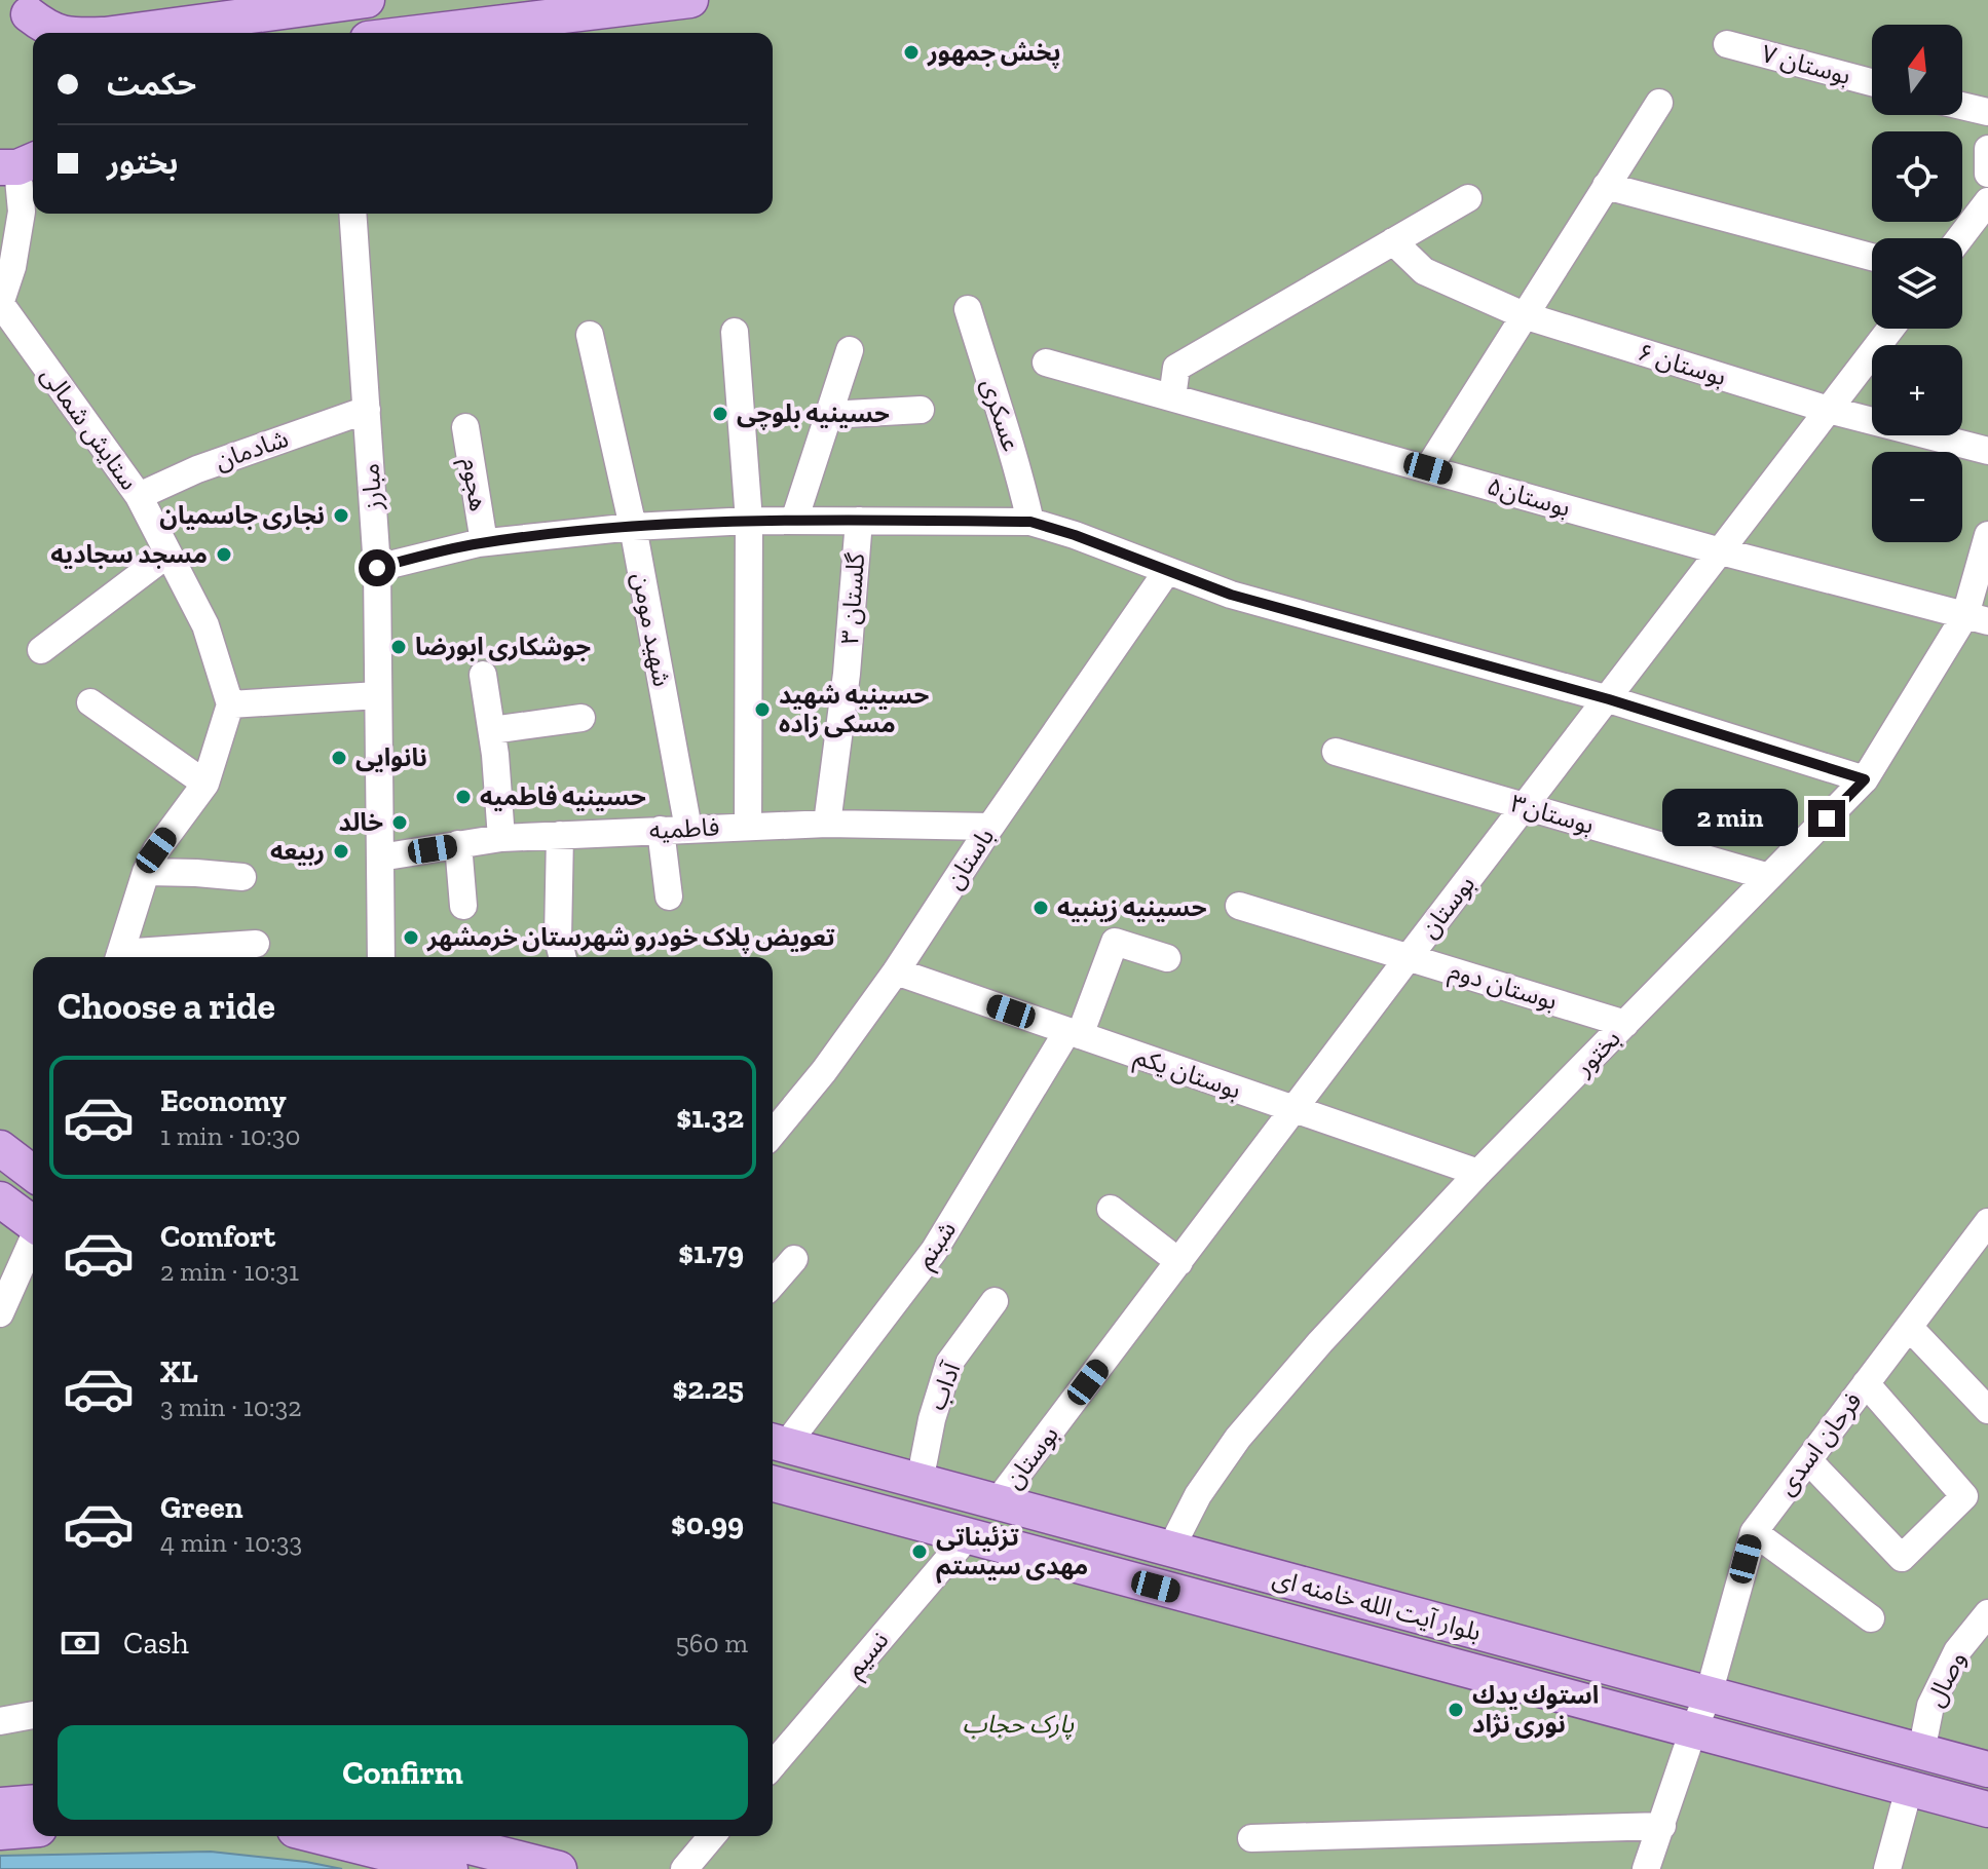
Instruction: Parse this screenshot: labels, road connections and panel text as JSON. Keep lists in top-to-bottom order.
{
  "streets": {
    "main road": ["بلوار آیت الله خامنه ای"],
    "street": [
      "بوستان ۷",
      "بوستان ۶",
      "عسکری",
      "ستایش شمالی",
      "شادمان",
      "هجوم",
      "مبارز",
      "بوستان۵",
      "گلستان ۳",
      "شهید مومن",
      "بوستان۳",
      "فاطمیه",
      "باستان",
      "بوستان",
      "بوستان دوم",
      "بختور",
      "بوستان یکم",
      "شبنم",
      "آداب",
      "فرحان اسدی",
      "نسیم",
      "وصال"
    ]
  },
  "crossings": [
    ["بوستان ۶", "بوستان"],
    ["ستایش شمالی", "شادمان"],
    ["شادمان", "مبارز"],
    ["مبارز", "فاطمیه"],
    ["بوستان۵", "بوستان"],
    ["بوستان۵", "بختور"],
    ["گلستان ۳", "فاطمیه"],
    ["شهید مومن", "فاطمیه"],
    ["بوستان۳", "بوستان"],
    ["بوستان۳", "بختور"],
    ["فاطمیه", "باستان"],
    ["باستان", "بوستان یکم"],
    ["بوستان", "بوستان دوم"],
    ["بوستان", "بوستان یکم"],
    ["بوستان", "بلوار آیت الله خامنه ای"],
    ["بوستان دوم", "بختور"],
    ["بختور", "بوستان یکم"],
    ["بختور", "بلوار آیت الله خامنه ای"],
    ["بوستان یکم", "شبنم"],
    ["شبنم", "بلوار آیت الله خامنه ای"],
    ["آداب", "بلوار آیت الله خامنه ای"],
    ["فرحان اسدی", "بلوار آیت الله خامنه ای"],
    ["بلوار آیت الله خامنه ای", "نسیم"],
    ["بلوار آیت الله خامنه ای", "وصال"]
  ],
  "parks": ["پارک حجاب"],
  "places": [
    "پخش جمهور",
    "حسینیه بلوچی",
    "نجاری جاسمیان",
    "مسجد سجادیه",
    "جوشکاری ابورضا",
    "حسینیه شهید مسکی زاده",
    "نانوایی",
    "حسینیه فاطمیه",
    "خالد",
    "ربیعه",
    "حسینیه زینبیه",
    "تعویض پلاک خودرو شهرستان خرمشهر",
    "تزئیناتی مهدی سیستم",
    "استوك يدك نوری نژاد"
  ],
  "north": "top",
  "page": {
    "map_buttons": ["+", "−"],
    "banner": ["حکمت", "بختور"],
    "bubble": "2 min",
    "heading": "Choose a ride",
    "list": [
      {
        "name": "Economy",
        "note": "1 min · 10:30",
        "value": "$1.32"
      },
      {
        "name": "Comfort",
        "note": "2 min · 10:31",
        "value": "$1.79"
      },
      {
        "name": "XL",
        "note": "3 min · 10:32",
        "value": "$2.25"
      },
      {
        "name": "Green",
        "note": "4 min · 10:33",
        "value": "$0.99"
      }
    ],
    "pay": ["Cash", "560 m"],
    "buttons": "Confirm"
  }
}
